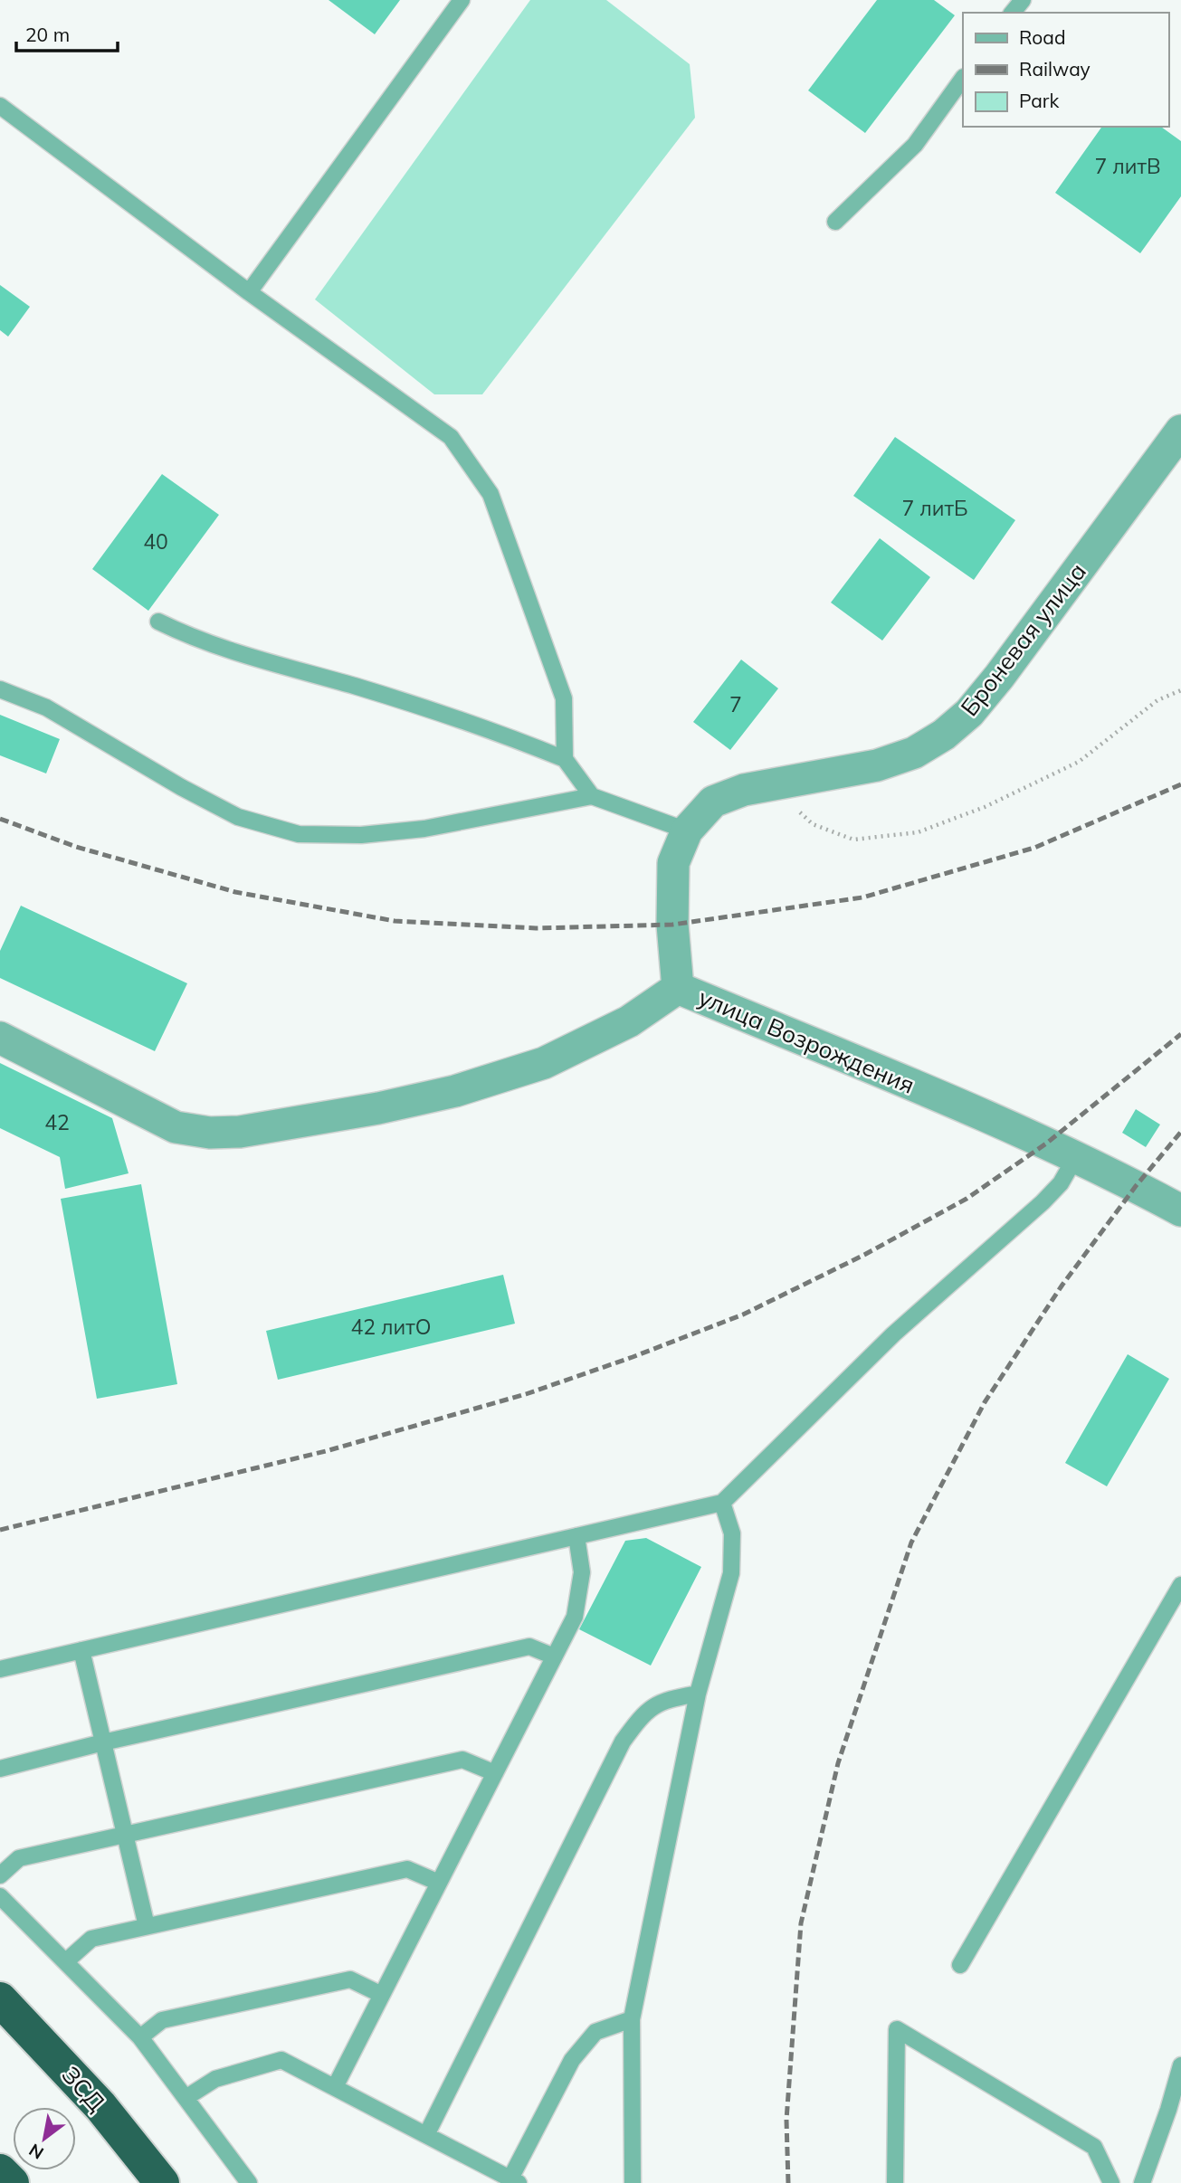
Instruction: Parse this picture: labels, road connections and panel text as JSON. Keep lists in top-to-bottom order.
{
  "streets": {
    "highway": ["ЗСД"],
    "street": ["Броневая улица", "улица Возрождения"]
  },
  "crossings": [
    ["Броневая улица", "улица Возрождения"]
  ],
  "house_numbers": [
    "7 литВ",
    "7 литБ",
    "40",
    "7",
    "42",
    "42 литО"
  ],
  "legend": ["Road", "Railway", "Park"],
  "scale_bar": "20 m",
  "north": "bottom left"
}
